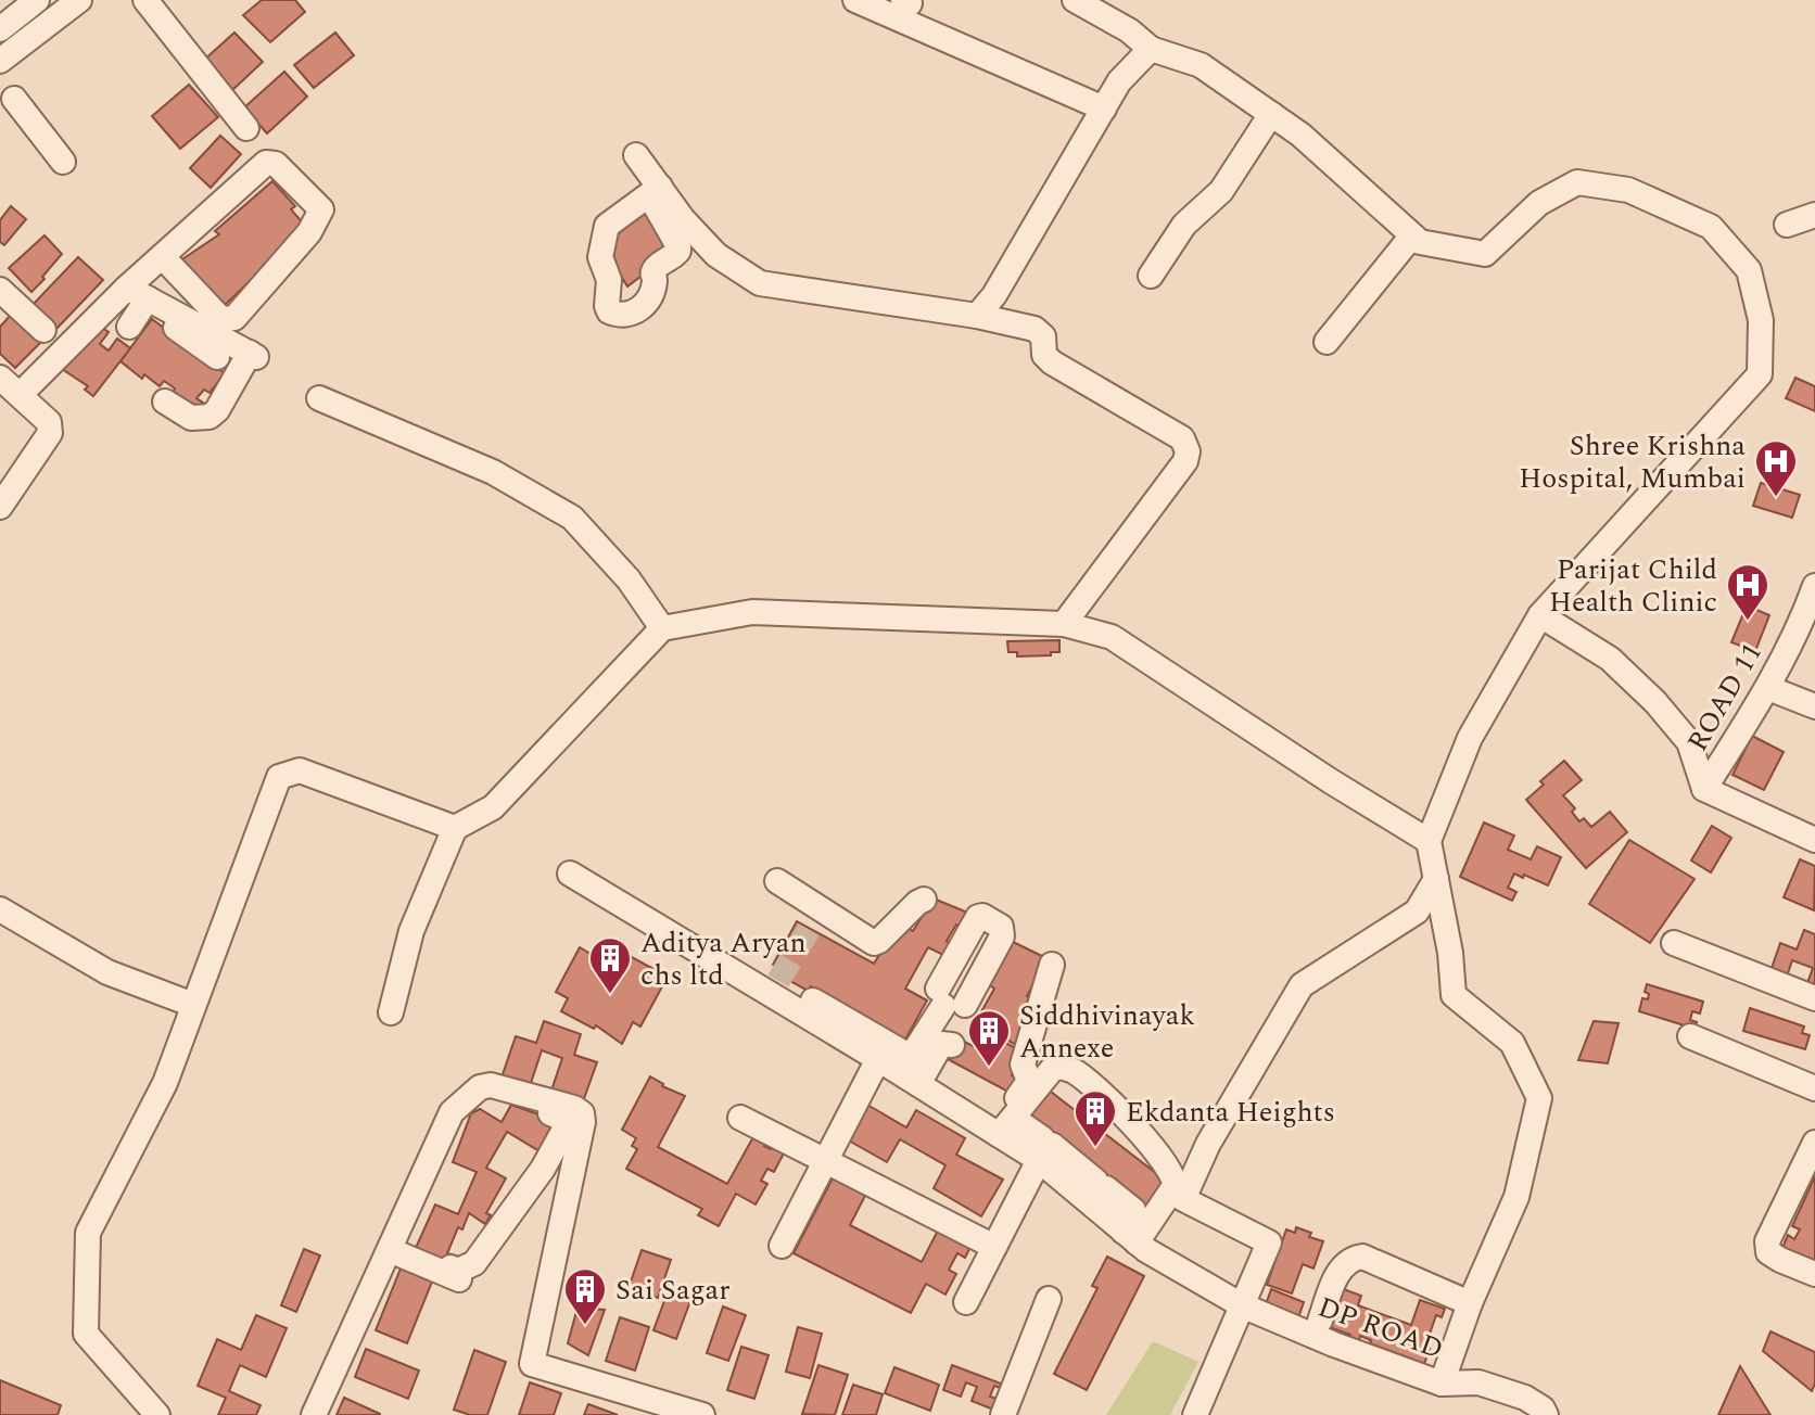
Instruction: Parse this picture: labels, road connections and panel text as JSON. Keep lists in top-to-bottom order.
{
  "streets": {
    "street": ["ROAD 11", "DP ROAD"]
  },
  "places": {
    "hospital": ["Shree Krishna Hospital, Mumbai", "Parijat Child Health Clinic"],
    "building": [
      "Aditya Aryan chs ltd",
      "Siddhivinayak Annexe",
      "Ekdanta Heights",
      "Sai Sagar"
    ]
  }
}
